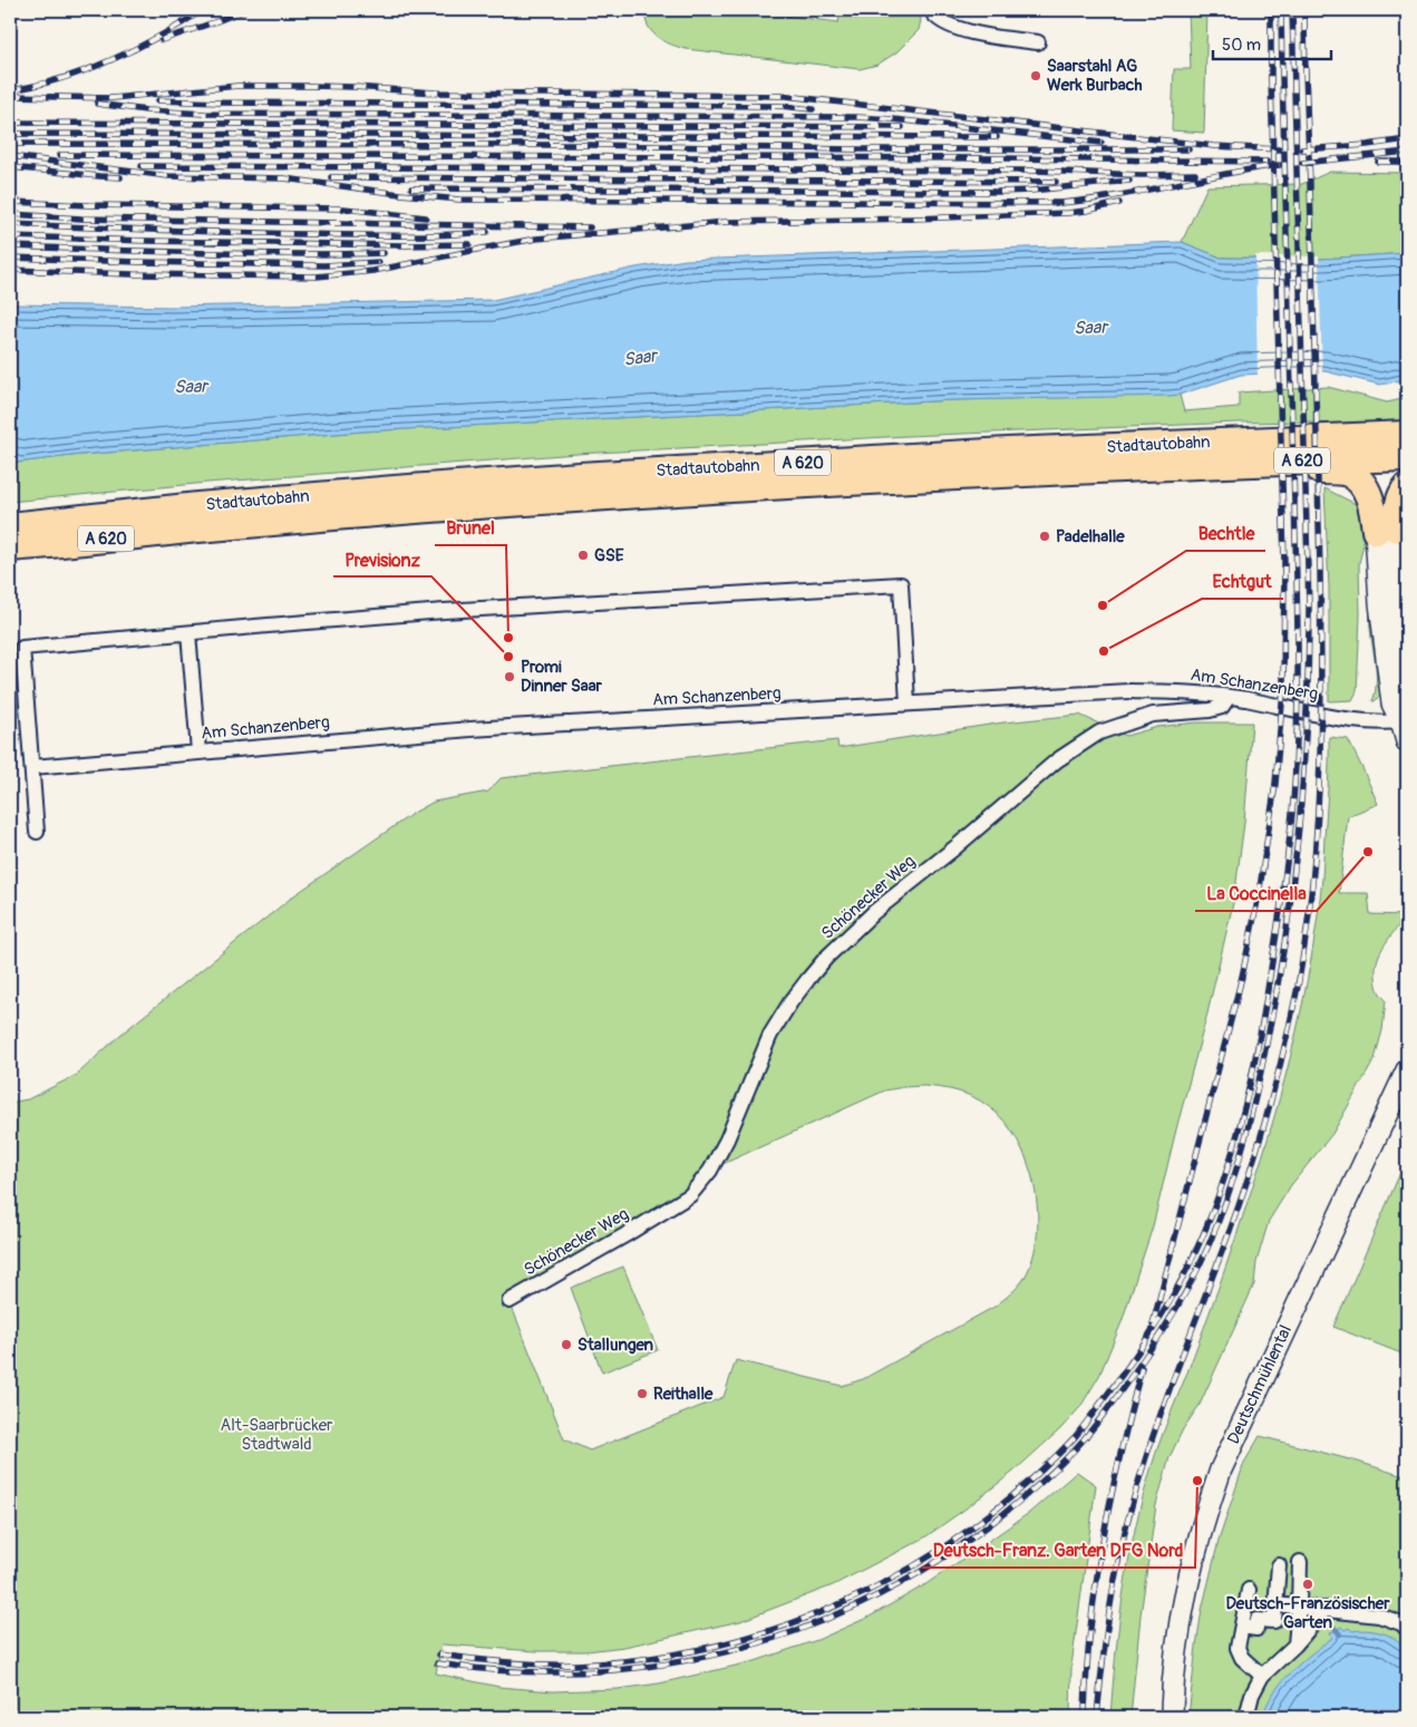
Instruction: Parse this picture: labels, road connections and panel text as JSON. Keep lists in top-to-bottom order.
{
  "streets": {
    "highway": ["Stadtautobahn", "A 620"],
    "main road": ["Deutschmühlental"],
    "street": ["Am Schanzenberg", "Schönecker Weg"]
  },
  "crossings": [
    ["Am Schanzenberg", "Schönecker Weg"]
  ],
  "water": ["Saar"],
  "parks": ["Alt-Saarbrücker Stadtwald"],
  "places": [
    "Saarstahl AG Werk Burbach",
    "Padelhalle",
    "GSE",
    "Bechtle",
    "Brunel",
    "Echtgut",
    "Previsionz",
    "Promi Dinner Saar",
    "La Coccinella",
    "Stallungen",
    "Reithalle",
    "Deutsch-Franz. Garten DFG Nord",
    "Deutsch-Französischer Garten"
  ],
  "scale_bar": "50 m"
}
